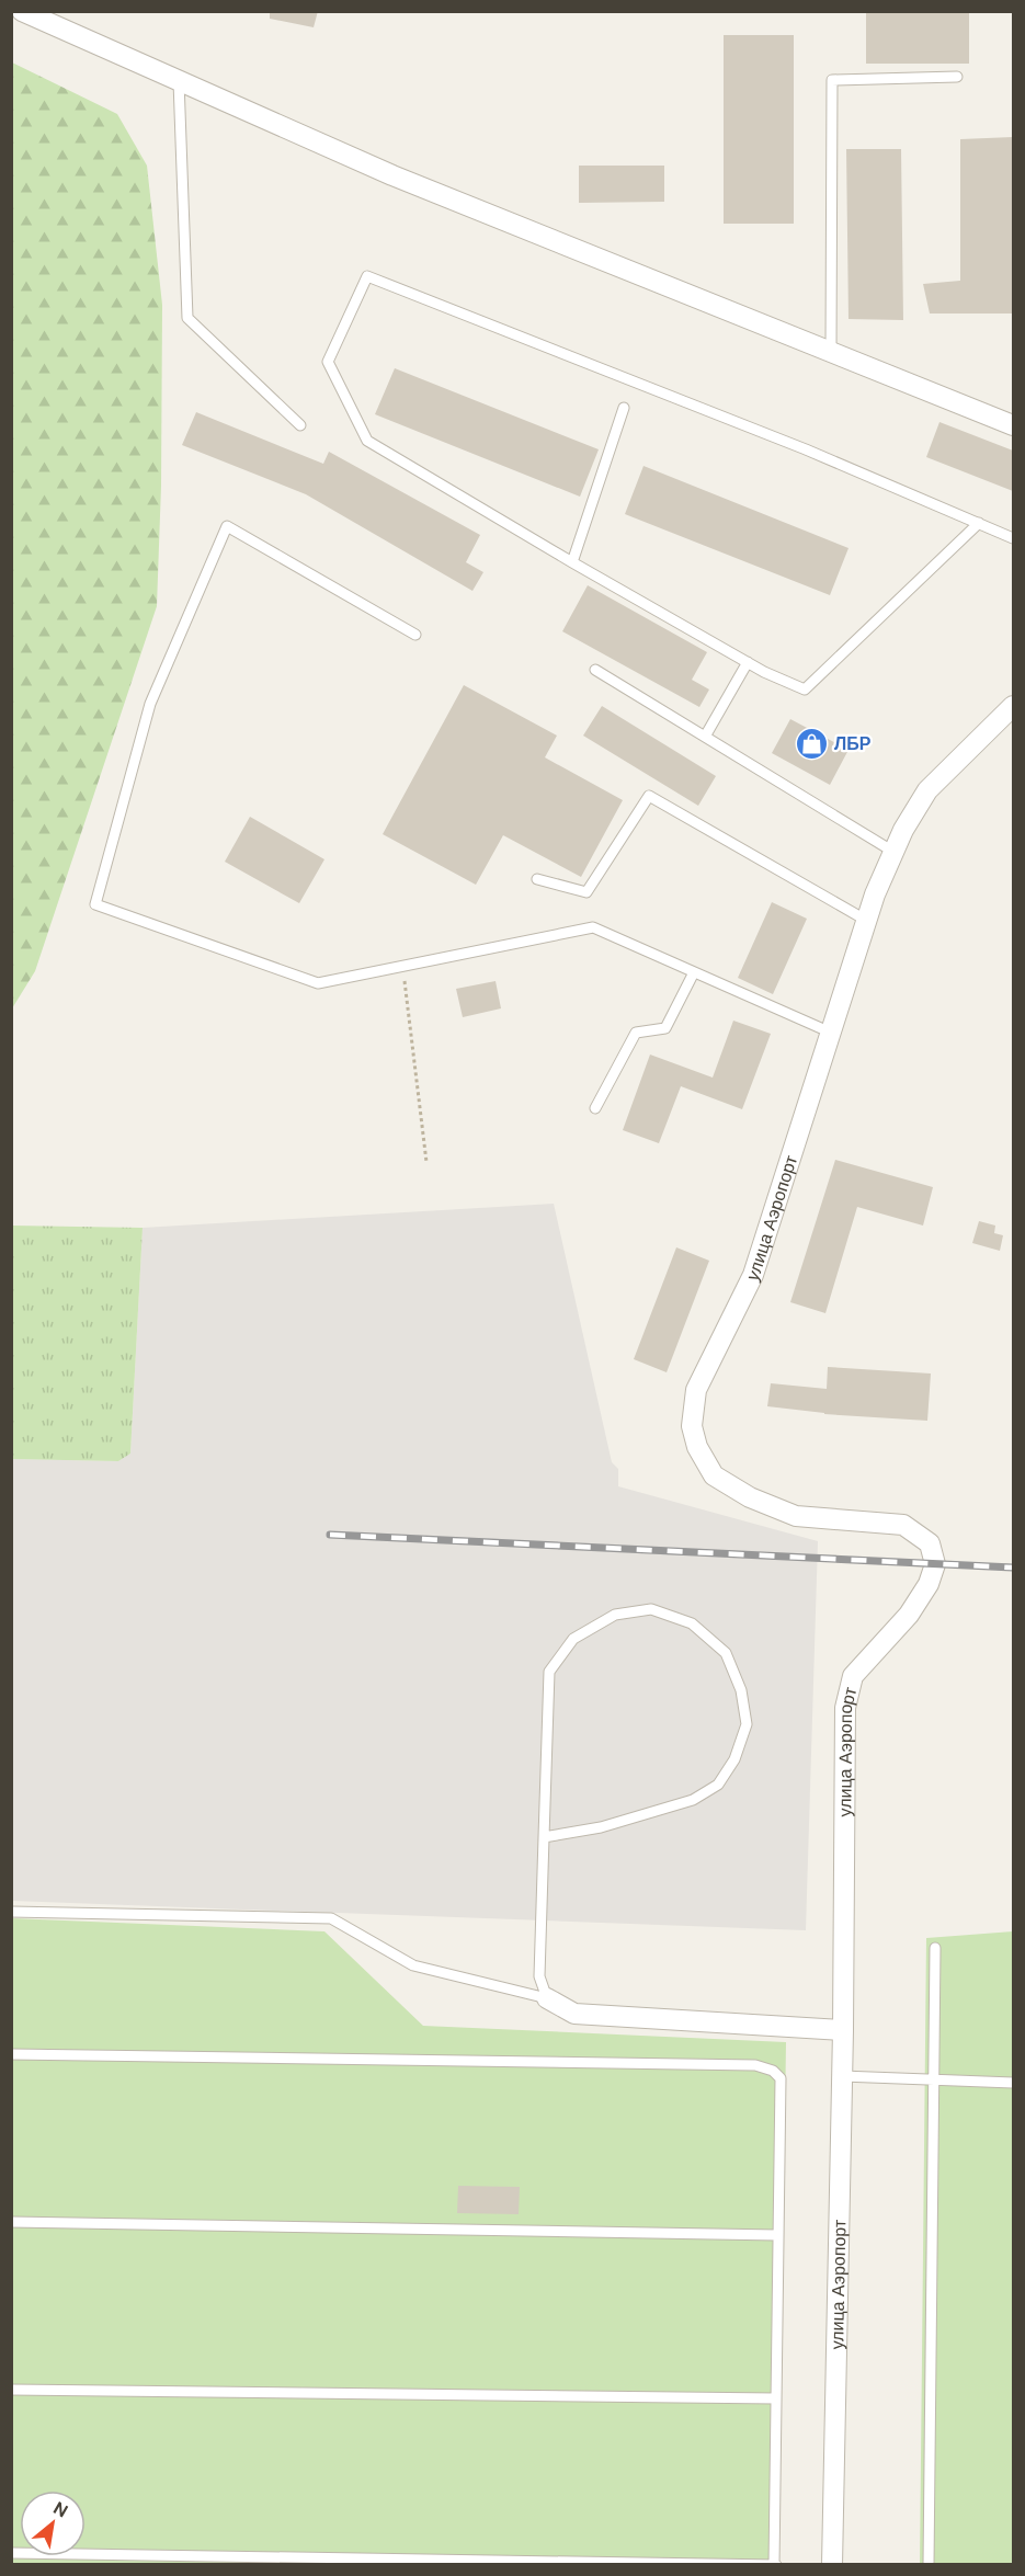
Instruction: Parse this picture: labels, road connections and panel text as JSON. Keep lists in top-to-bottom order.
{
  "streets": {
    "street": ["улица Аэропорт"]
  },
  "places": {
    "shop": ["ЛБР"]
  },
  "north": "top right"
}
